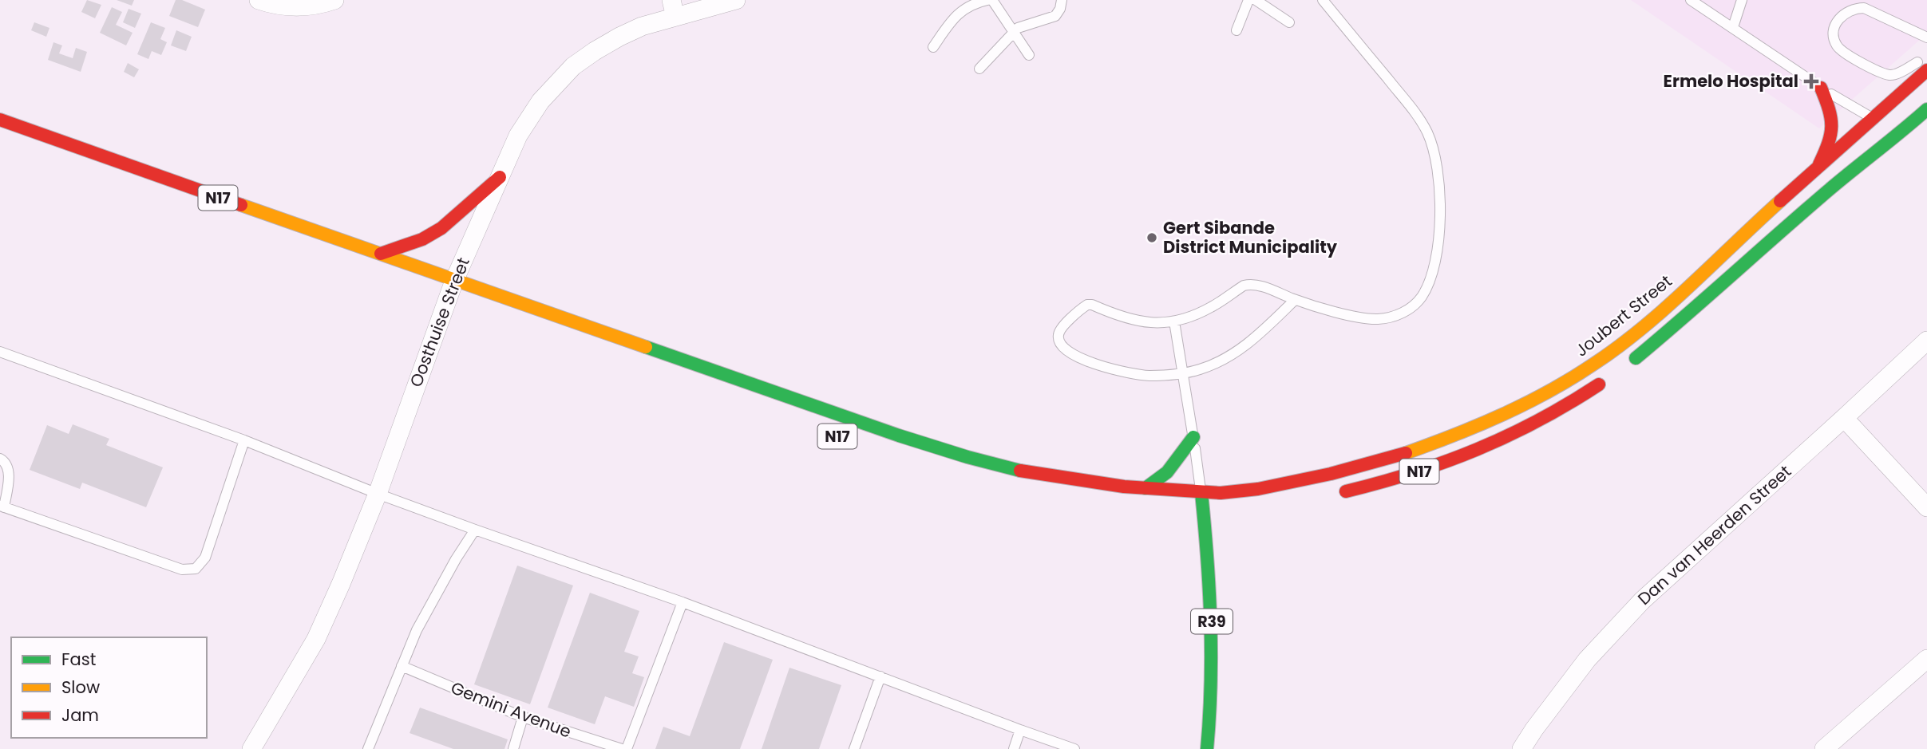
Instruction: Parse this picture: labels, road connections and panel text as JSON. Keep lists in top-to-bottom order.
{
  "streets": {
    "main road": ["N17", "Joubert Street", "R39"],
    "street": ["Oosthuise Street", "Dan van Heerden Street"],
    "lane": ["Gemini Avenue"]
  },
  "crossings": [
    ["N17", "Joubert Street"],
    ["N17", "Oosthuise Street"],
    ["N17", "R39"],
    ["Joubert Street", "R39"]
  ],
  "places": {
    "health": ["Ermelo Hospital"],
    "other": ["Gert Sibande District Municipality"]
  },
  "legend": ["Fast", "Slow", "Jam"]
}
